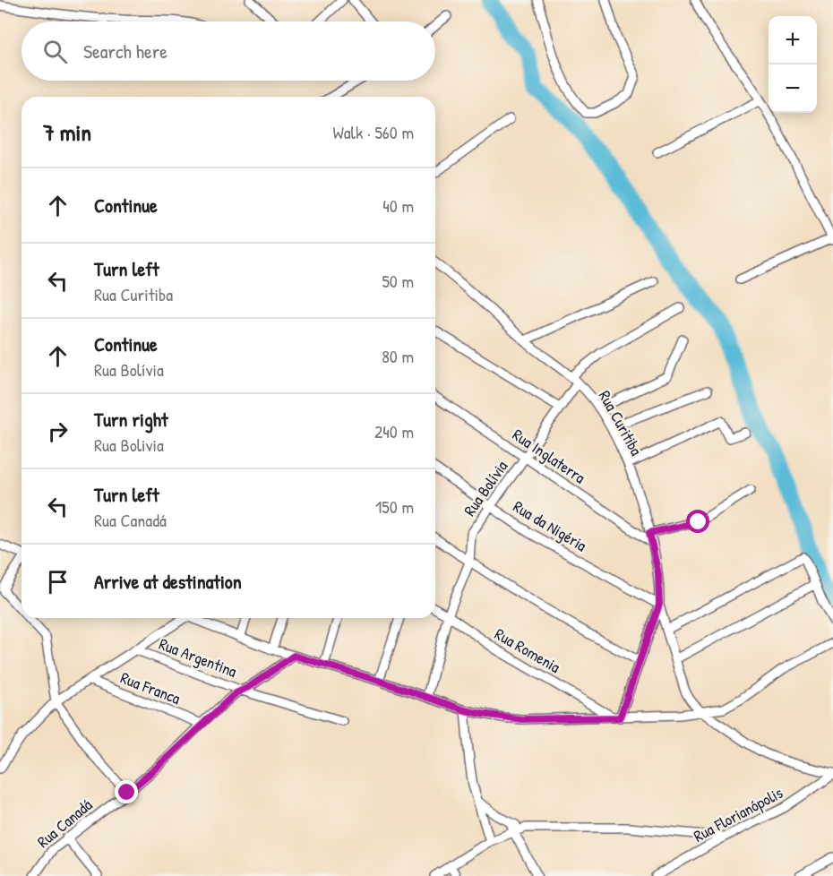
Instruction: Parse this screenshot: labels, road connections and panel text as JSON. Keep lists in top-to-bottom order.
{
  "streets": {
    "street": [
      "Rua Curitiba",
      "Rua Inglaterra",
      "Rua Bolívia",
      "Rua da Nigéria",
      "Rua Romenia",
      "Rua Argentina",
      "Rua Franca",
      "Rua Florianópolis",
      "Rua Canadá"
    ]
  },
  "crossings": [
    ["Rua Curitiba", "Rua Inglaterra"],
    ["Rua Curitiba", "Rua Bolívia"],
    ["Rua Curitiba", "Rua da Nigéria"],
    ["Rua Inglaterra", "Rua Bolívia"],
    ["Rua Bolívia", "Rua da Nigéria"],
    ["Rua Argentina", "Rua Canadá"],
    ["Rua Franca", "Rua Canadá"]
  ],
  "page": {
    "map_buttons": ["+", "−"],
    "search": "Search here",
    "heading": ["7 min", "Walk · 560 m"],
    "list": [
      ["Continue", "40 m"],
      ["Turn left", "Rua Curitiba", "50 m"],
      ["Continue", "Rua Bolívia", "80 m"],
      ["Turn right", "Rua Bolivia", "240 m"],
      ["Turn left", "Rua Canadá", "150 m"],
      "Arrive at destination"
    ]
  }
}
